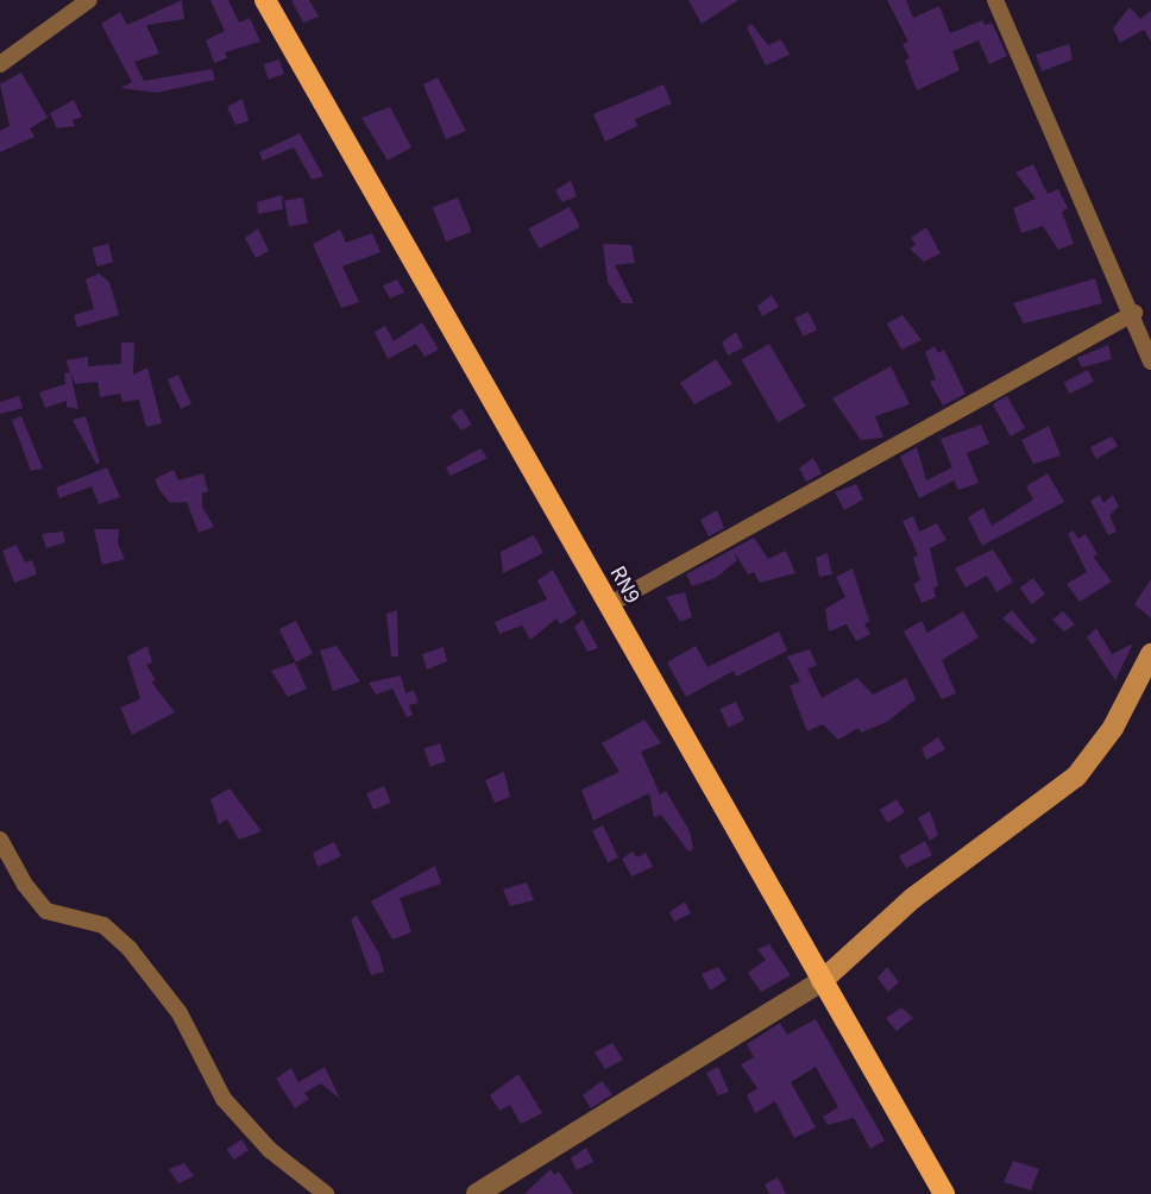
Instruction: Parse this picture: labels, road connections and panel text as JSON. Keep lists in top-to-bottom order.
{
  "streets": {
    "main road": ["RN9"]
  }
}
